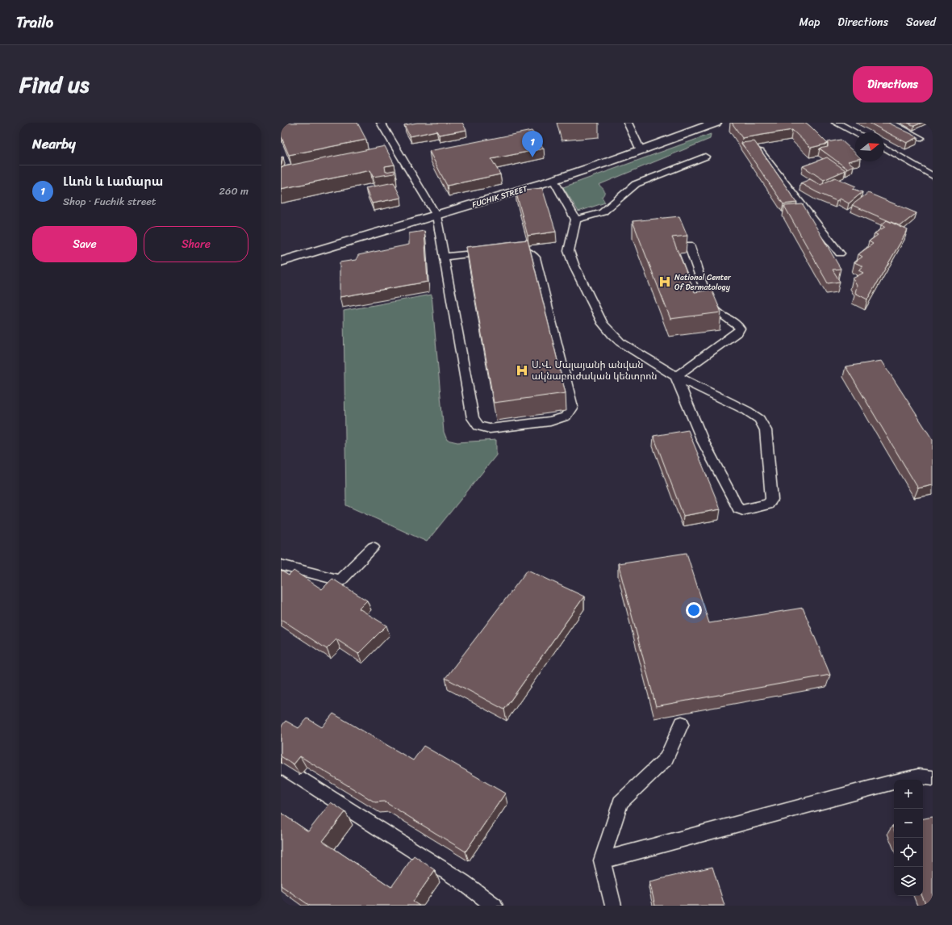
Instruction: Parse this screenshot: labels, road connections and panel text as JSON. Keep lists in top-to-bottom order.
{
  "streets": {
    "street": ["FUCHIK STREET"]
  },
  "places": {
    "hospital": ["National Center Of Dermatology", "Ս.Վ. Մալայանի անվան ակնաբուժական կենտրոն"]
  },
  "north": "right",
  "page": {
    "header": "Trailo",
    "nav": ["Map", "Directions", "Saved"],
    "title": "Find us",
    "buttons": [
      "Directions",
      ["Save", "Share"]
    ],
    "heading": "Nearby",
    "pins": "1",
    "list": [
      {
        "mark": "1",
        "name": "Լևոն և Լամարա",
        "note": "Shop · Fuchik street",
        "value": "260 m"
      }
    ],
    "map_buttons": ["+", "−"]
  }
}
